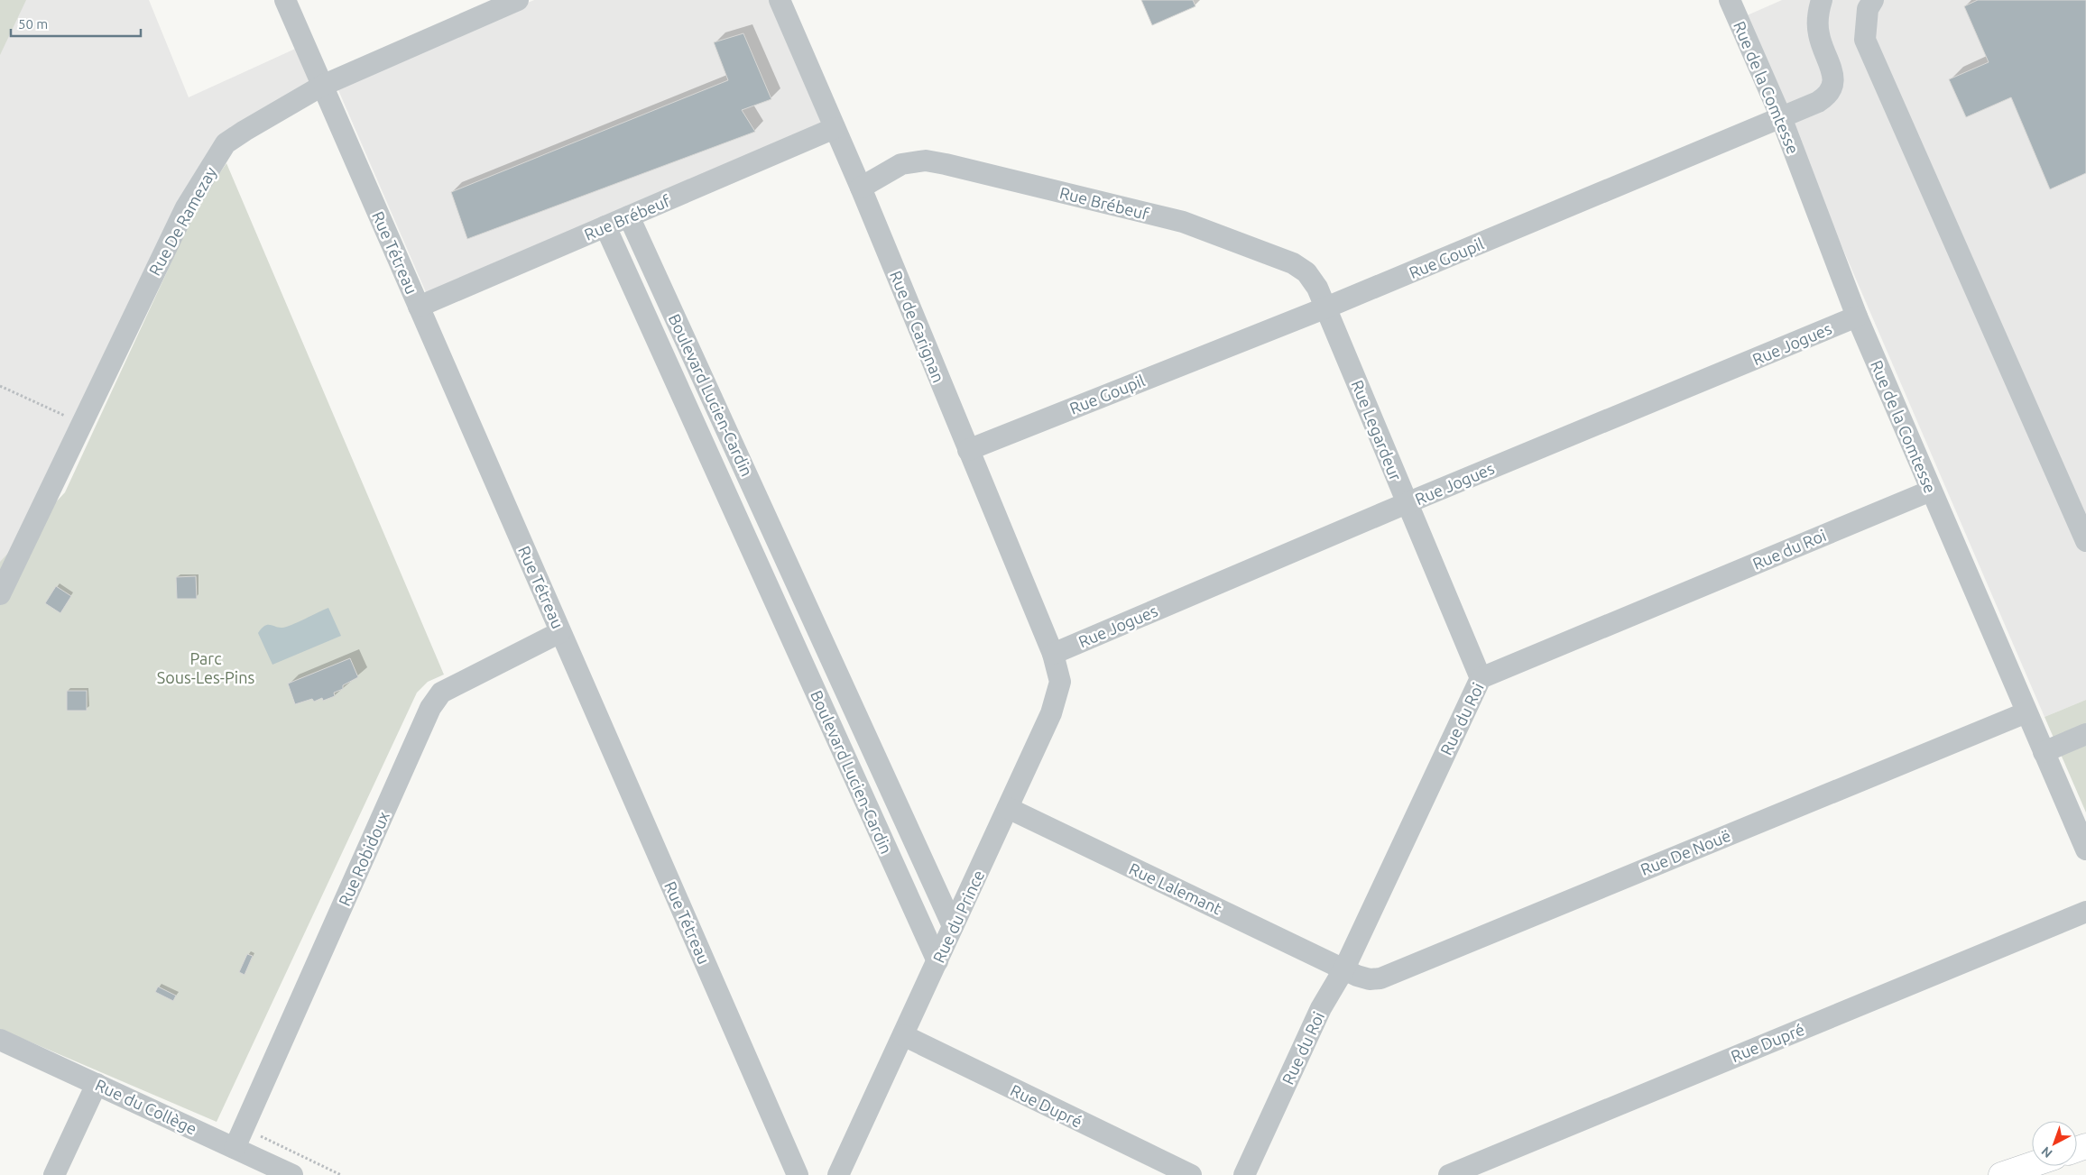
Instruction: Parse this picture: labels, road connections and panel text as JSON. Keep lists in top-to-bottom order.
{
  "streets": {
    "street": [
      "Rue de la Comtesse",
      "Rue Brébeuf",
      "Rue De Ramezay",
      "Rue Tétreau",
      "Rue Goupil",
      "Rue de Carignan",
      "Rue Jogues",
      "Boulevard Lucien-Cardin",
      "Rue Legardeur",
      "Rue du Roi",
      "Rue De Nouë",
      "Rue Robidoux",
      "Rue Lalemant",
      "Rue du Prince",
      "Rue Dupré",
      "Rue du Collège"
    ]
  },
  "crossings": [
    ["Rue de la Comtesse", "Rue Goupil"],
    ["Rue de la Comtesse", "Rue Jogues"],
    ["Rue de la Comtesse", "Rue du Roi"],
    ["Rue de la Comtesse", "Rue De Nouë"],
    ["Rue Brébeuf", "Rue Tétreau"],
    ["Rue Brébeuf", "Rue Goupil"],
    ["Rue Brébeuf", "Rue de Carignan"],
    ["Rue Brébeuf", "Boulevard Lucien-Cardin"],
    ["Rue Brébeuf", "Rue Legardeur"],
    ["Rue De Ramezay", "Rue Tétreau"],
    ["Rue Tétreau", "Rue Robidoux"],
    ["Rue Goupil", "Rue de Carignan"],
    ["Rue Goupil", "Rue Legardeur"],
    ["Rue de Carignan", "Rue Jogues"],
    ["Rue de Carignan", "Rue du Prince"],
    ["Rue Jogues", "Rue Legardeur"],
    ["Rue Jogues", "Rue du Prince"],
    ["Boulevard Lucien-Cardin", "Rue du Prince"],
    ["Rue Legardeur", "Rue du Roi"],
    ["Rue du Roi", "Rue De Nouë"],
    ["Rue du Roi", "Rue Lalemant"],
    ["Rue De Nouë", "Rue Lalemant"],
    ["Rue Robidoux", "Rue du Collège"],
    ["Rue Lalemant", "Rue du Prince"],
    ["Rue du Prince", "Rue Dupré"]
  ],
  "parks": ["Parc Sous-Les-Pins"],
  "scale_bar": "50 m",
  "north": "bottom left"
}
